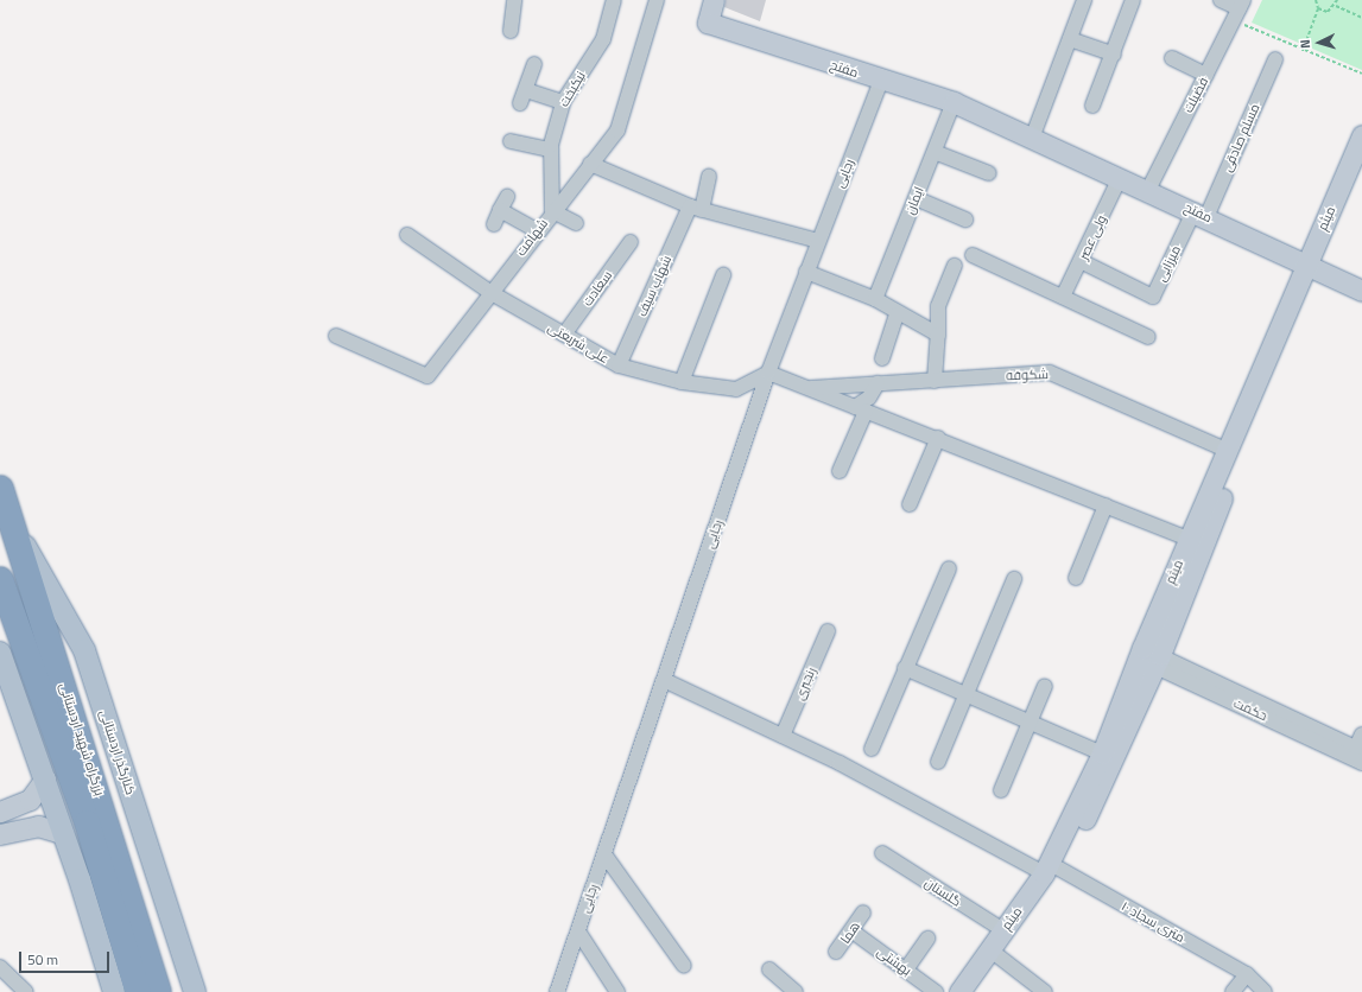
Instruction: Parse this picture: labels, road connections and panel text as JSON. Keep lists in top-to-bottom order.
{
  "streets": {
    "highway": ["بزرگراه شهید اردستانی"],
    "main road": ["مفتح", "میثم", "کنارگذر اردستانی"],
    "street": [
      "نیکبخت",
      "فضیلت",
      "مسلم صادقی",
      "رجایی",
      "ایمان",
      "شهامت",
      "ولی عصر",
      "میرزایی",
      "شهاب سیف",
      "سعادت",
      "علی شریعتی",
      "شکوفه",
      "رنجبری",
      "حکمت",
      "گلستان",
      "۱۰ متری سجاد",
      "هما",
      "بهشتی"
    ]
  },
  "crossings": [
    ["مفتح", "فضیلت"],
    ["مفتح", "مسلم صادقی"],
    ["مفتح", "رجایی"],
    ["مفتح", "ایمان"],
    ["مفتح", "میثم"],
    ["مفتح", "ولی عصر"],
    ["مفتح", "میرزایی"],
    ["نیکبخت", "شهامت"],
    ["مسلم صادقی", "میرزایی"],
    ["رجایی", "علی شریعتی"],
    ["رجایی", "۱۰ متری سجاد"],
    ["میثم", "شکوفه"],
    ["میثم", "حکمت"],
    ["میثم", "گلستان"],
    ["میثم", "۱۰ متری سجاد"],
    ["شهامت", "علی شریعتی"],
    ["ولی عصر", "میرزایی"],
    ["شهاب سیف", "علی شریعتی"],
    ["سعادت", "علی شریعتی"],
    ["رنجبری", "۱۰ متری سجاد"],
    ["بزرگراه شهید اردستانی", "کنارگذر اردستانی"],
    ["هما", "بهشتی"]
  ],
  "scale_bar": "50 m",
  "north": "left"
}
